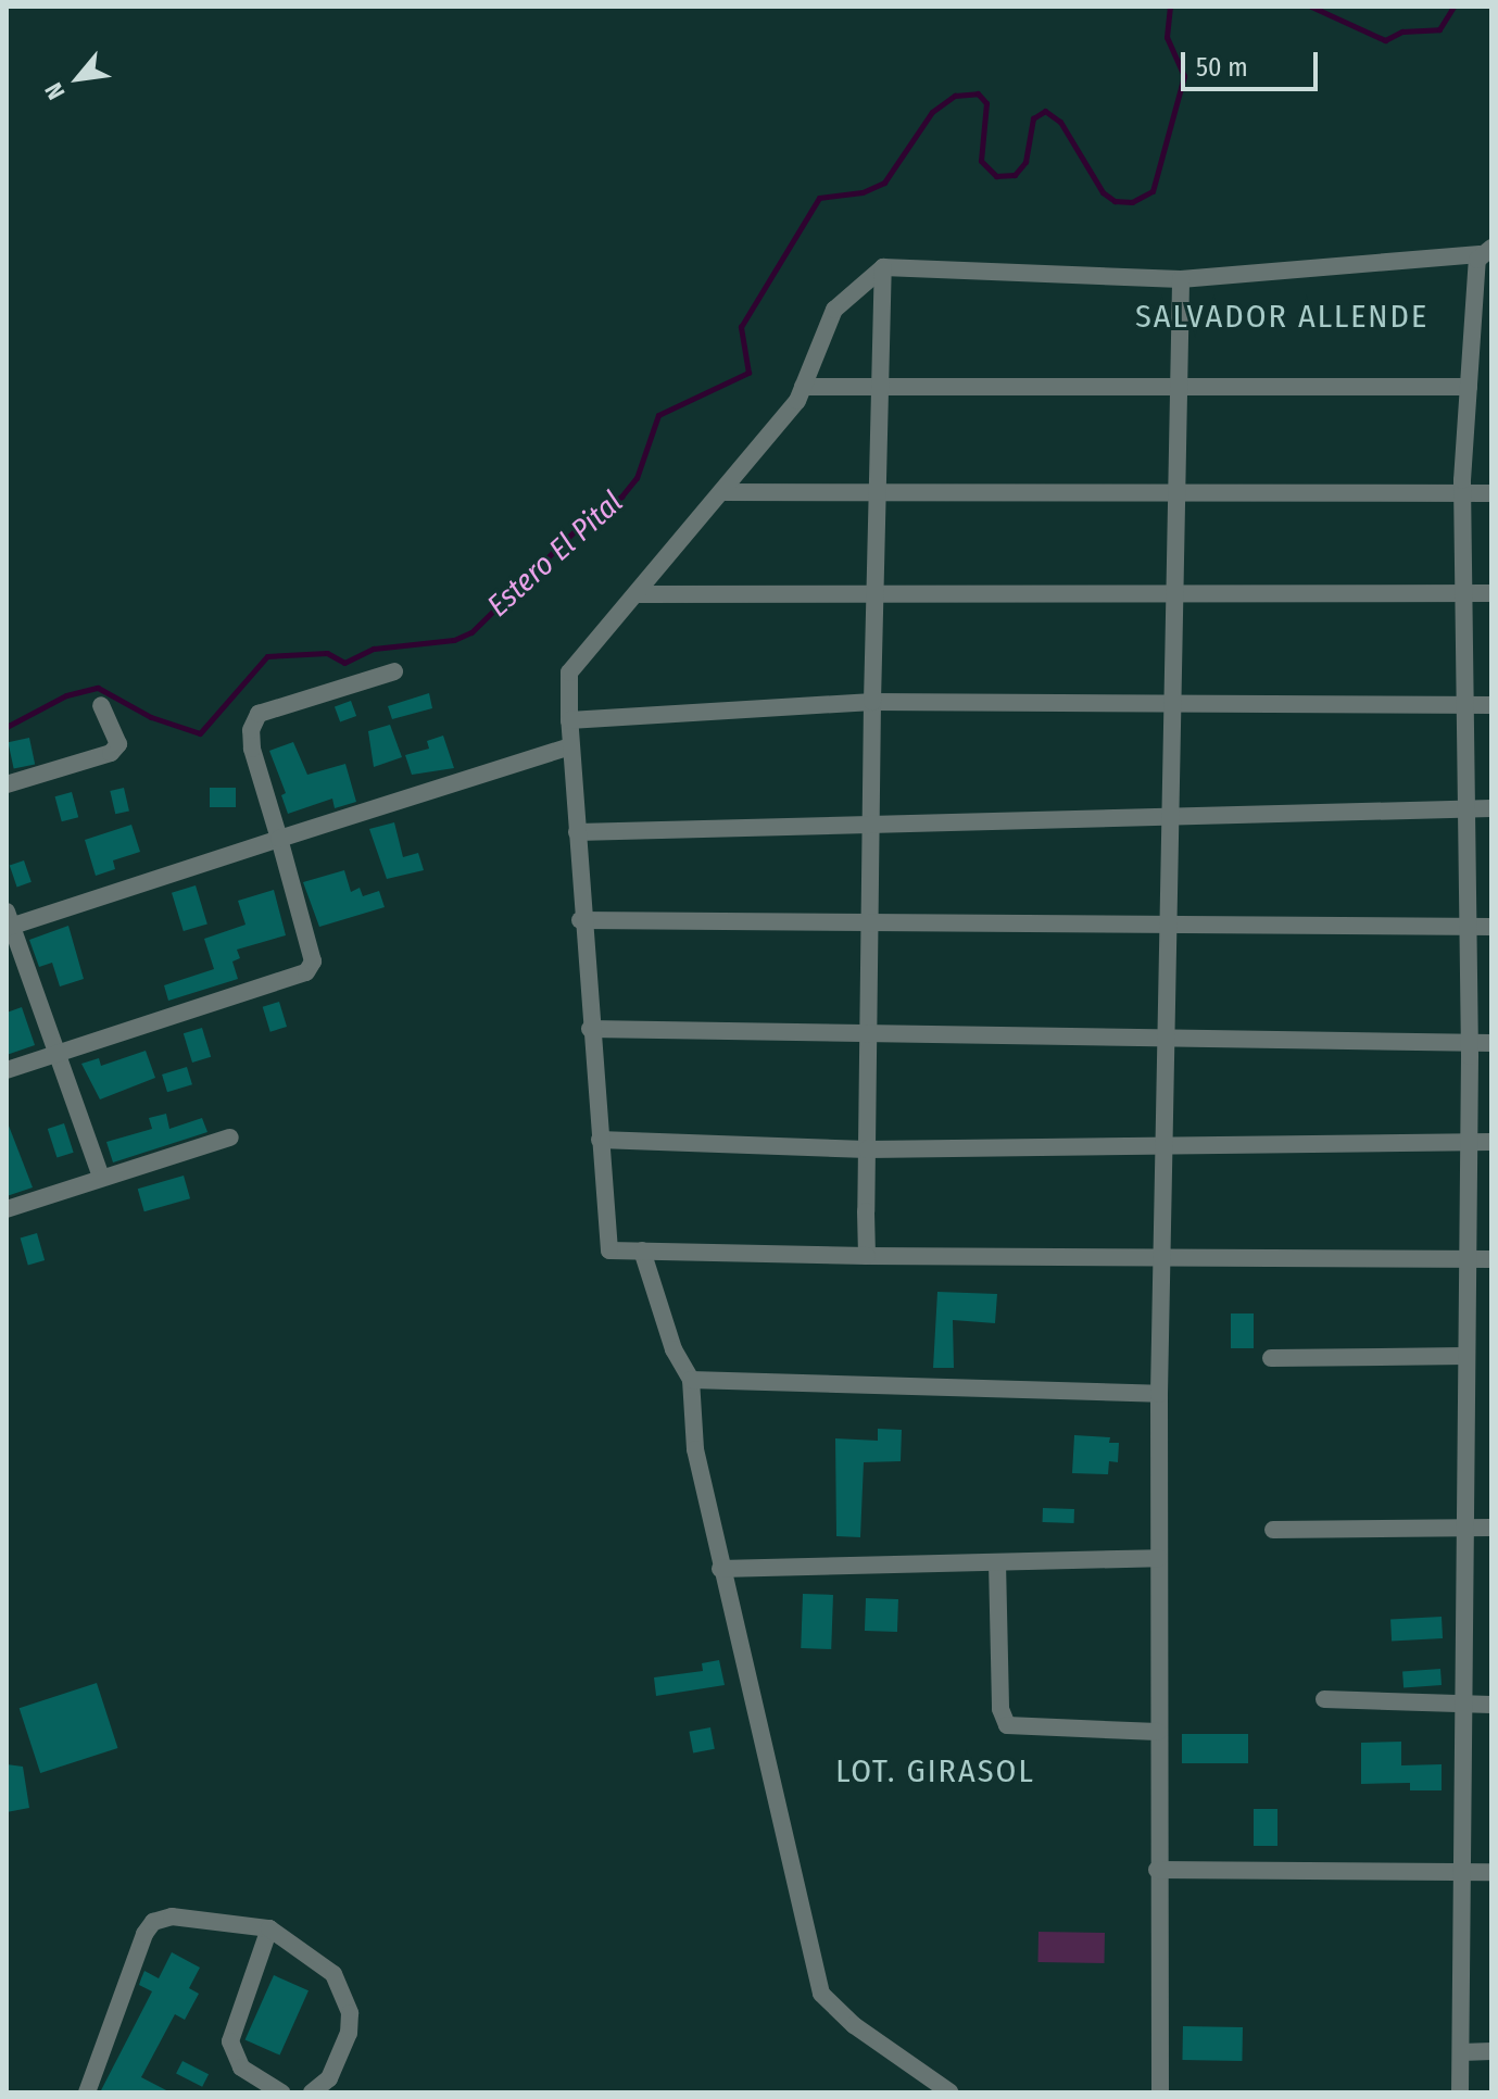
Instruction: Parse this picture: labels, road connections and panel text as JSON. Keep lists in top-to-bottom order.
{
  "districts": ["SALVADOR ALLENDE", "LOT. GIRASOL"],
  "water": ["Estero El Pital"],
  "scale_bar": "50 m",
  "north": "bottom left"
}
